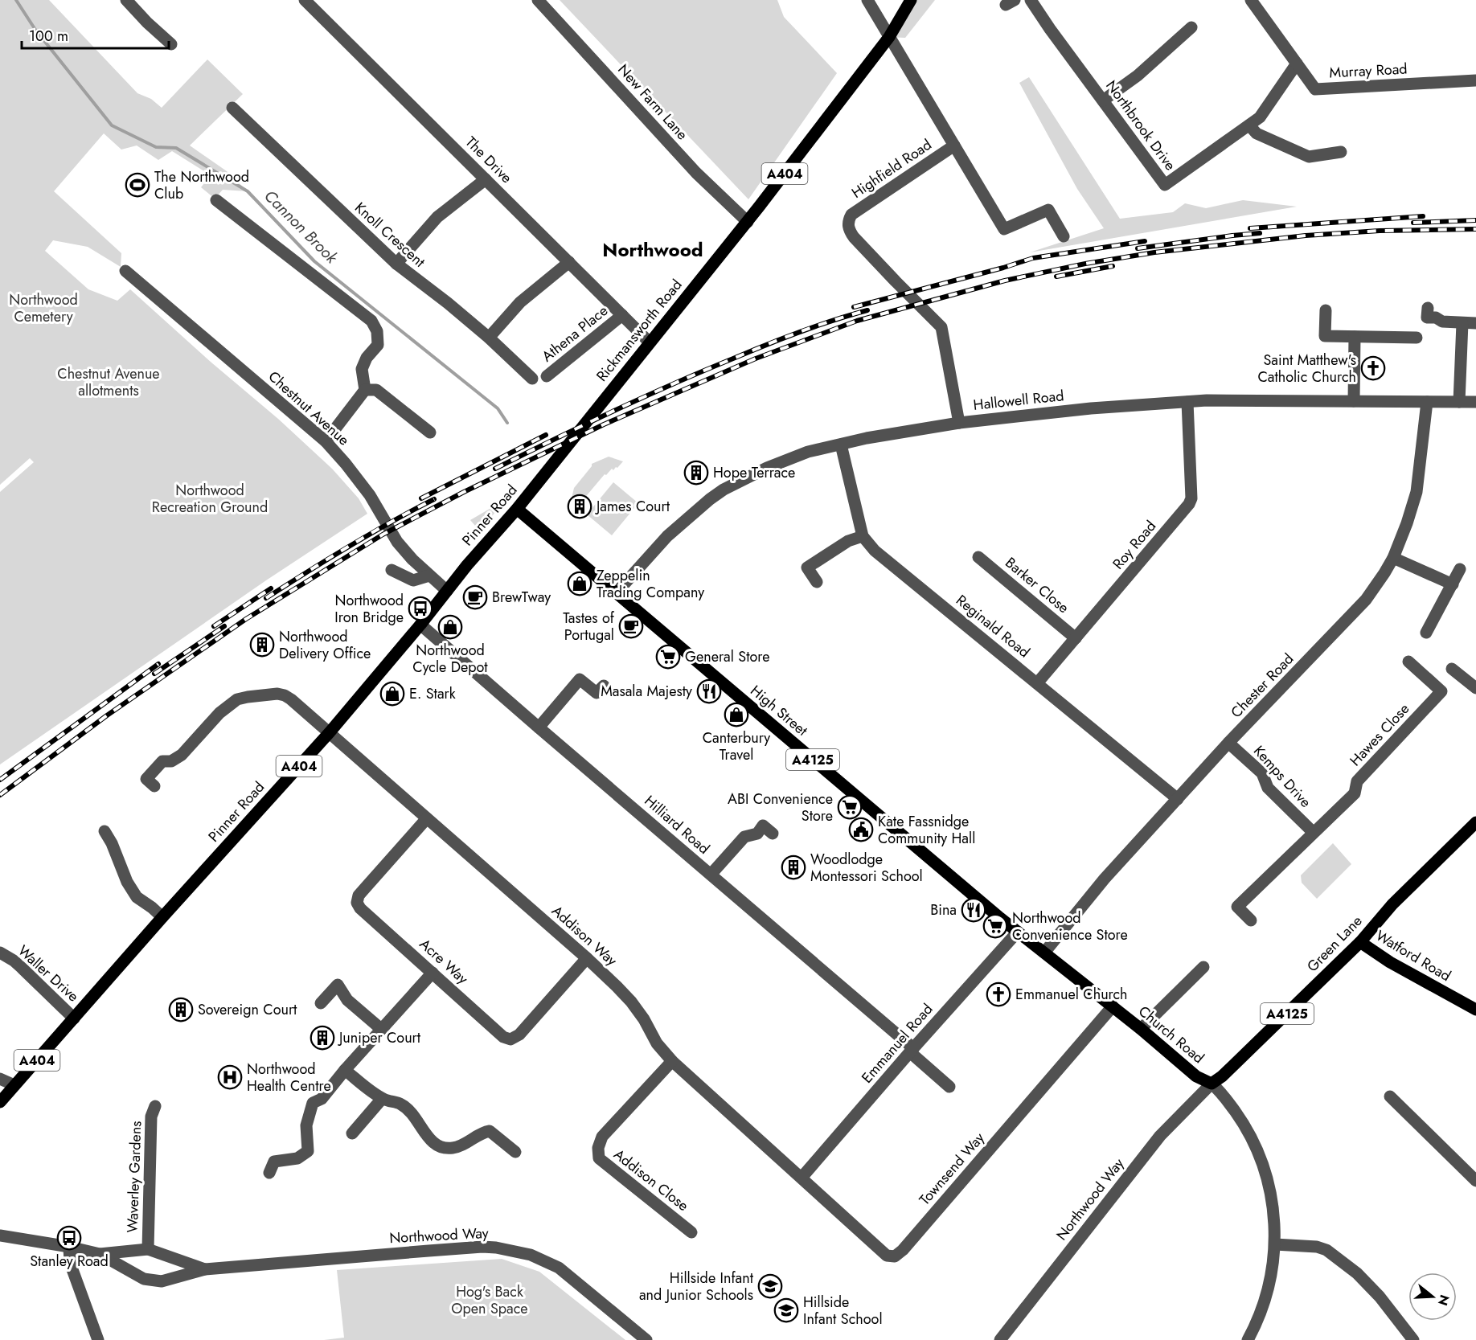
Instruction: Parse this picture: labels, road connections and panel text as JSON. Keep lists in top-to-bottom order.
{
  "streets": {
    "main road": [
      "A404",
      "Rickmansworth Road",
      "Pinner Road",
      "High Street",
      "A4125",
      "Green Lane",
      "Watford Road",
      "Church Road"
    ],
    "street": [
      "Murray Road",
      "New Farm Lane",
      "Northbrook Drive",
      "The Drive",
      "Highfield Road",
      "Knoll Crescent",
      "Athena Place",
      "Hallowell Road",
      "Chestnut Avenue",
      "Roy Road",
      "Barker Close",
      "Reginald Road",
      "Chester Road",
      "Hawes Close",
      "Kemps Drive",
      "Hilliard Road",
      "Addison Way",
      "Acre Way",
      "Waller Drive",
      "Emmanuel Road",
      "Townsend Way",
      "Waverley Gardens",
      "Addison Close",
      "Northwood Way"
    ]
  },
  "crossings": [
    ["New Farm Lane", "Rickmansworth Road"],
    ["The Drive", "Rickmansworth Road"],
    ["The Drive", "Athena Place"],
    ["Highfield Road", "Rickmansworth Road"],
    ["Highfield Road", "Hallowell Road"],
    ["Rickmansworth Road", "Pinner Road"],
    ["Hallowell Road", "Roy Road"],
    ["Hallowell Road", "Reginald Road"],
    ["Hallowell Road", "Chester Road"],
    ["Hallowell Road", "High Street"],
    ["Chestnut Avenue", "Pinner Road"],
    ["Pinner Road", "High Street"],
    ["Pinner Road", "Hilliard Road"],
    ["Pinner Road", "Addison Way"],
    ["Pinner Road", "Waller Drive"],
    ["Roy Road", "Barker Close"],
    ["Roy Road", "Reginald Road"],
    ["Reginald Road", "Chester Road"],
    ["Chester Road", "High Street"],
    ["Chester Road", "Kemps Drive"],
    ["High Street", "Church Road"],
    ["High Street", "Emmanuel Road"],
    ["High Street", "Townsend Way"],
    ["Hawes Close", "Kemps Drive"],
    ["Hilliard Road", "Emmanuel Road"],
    ["Addison Way", "Acre Way"],
    ["Addison Way", "Emmanuel Road"],
    ["Addison Way", "Townsend Way"],
    ["Addison Way", "Addison Close"],
    ["Green Lane", "Watford Road"],
    ["Green Lane", "Church Road"],
    ["Green Lane", "Northwood Way"],
    ["Church Road", "Townsend Way"],
    ["Church Road", "Northwood Way"],
    ["Emmanuel Road", "Townsend Way"]
  ],
  "districts": ["Northwood"],
  "water": ["Cannon Brook"],
  "parks": [
    "Northwood Cemetery",
    "Chestnut Avenue allotments",
    "Northwood Recreation Ground",
    "Hog's Back Open Space"
  ],
  "places": {
    "sports": ["The Northwood Club"],
    "church": ["Saint Matthew's Catholic Church", "Emmanuel Church"],
    "building": [
      "Hope Terrace",
      "James Court",
      "Northwood Delivery Office",
      "Woodlodge Montessori School",
      "Sovereign Court",
      "Juniper Court"
    ],
    "shop": [
      "Zeppelin Trading Company",
      "Northwood Cycle Depot",
      "E. Stark",
      "Canterbury Travel"
    ],
    "cafe": ["BrewTway", "Tastes of Portugal"],
    "bus stop": ["Northwood Iron Bridge", "Stanley Road"],
    "supermarket": ["General Store", "ABI Convenience Store", "Northwood Convenience Store"],
    "restaurant": ["Masala Majesty", "Bina"],
    "public building": ["Kate Fassnidge Community Hall"],
    "hospital": ["Northwood Health Centre"],
    "school or university": ["Hillside Infant and Junior Schools", "Hillside Infant School"]
  },
  "scale_bar": "100 m",
  "north": "right"
}
